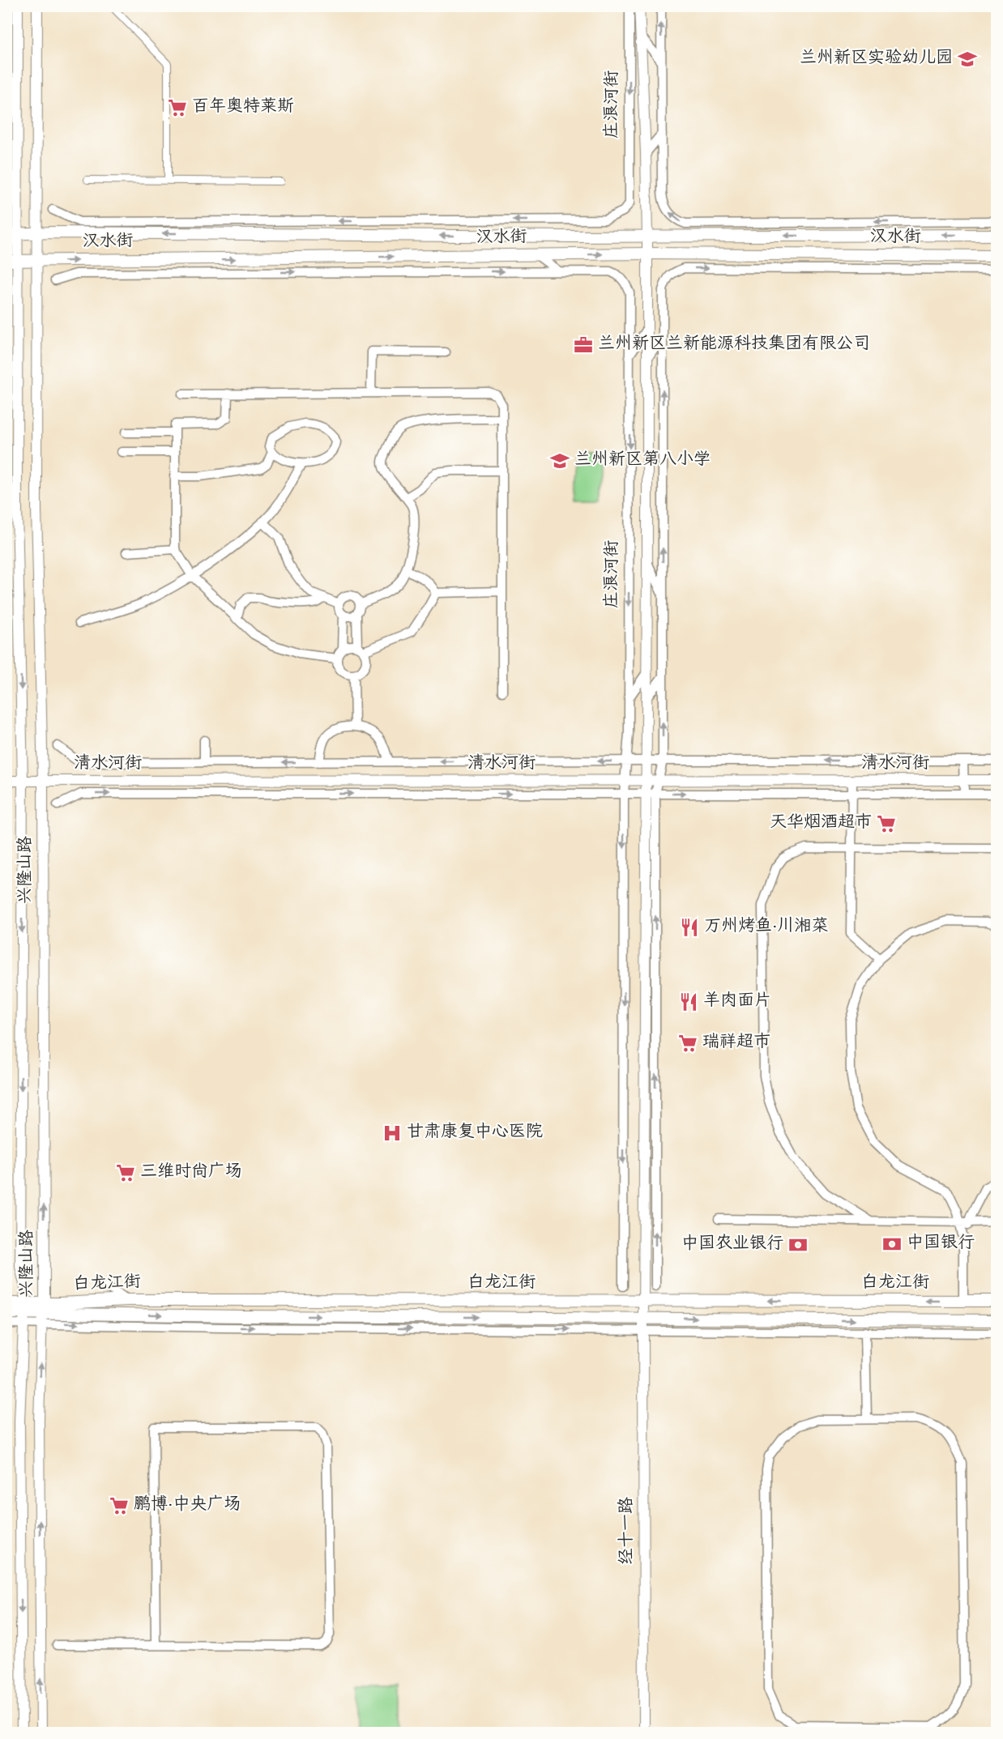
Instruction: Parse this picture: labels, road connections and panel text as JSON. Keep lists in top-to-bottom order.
{
  "streets": {
    "main road": ["汉水街", "白龙江街"],
    "street": [
      "庄浪河街",
      "清水河街",
      "兴隆山路",
      "经十一路"
    ]
  },
  "crossings": [
    ["庄浪河街", "清水河街"],
    ["汉水街", "兴隆山路"],
    ["汉水街", "经十一路"],
    ["清水河街", "兴隆山路"],
    ["清水河街", "经十一路"],
    ["兴隆山路", "白龙江街"],
    ["白龙江街", "经十一路"]
  ],
  "places": {
    "school or university": ["兰州新区实验幼儿园", "兰州新区第八小学"],
    "supermarket": [
      "百年奥特莱斯",
      "天华烟酒超市",
      "瑞祥超市",
      "三维时尚广场",
      "鹏博·中央广场"
    ],
    "office": ["兰州新区兰新能源科技集团有限公司"],
    "restaurant": ["万州烤鱼·川湘菜", "羊肉面片"],
    "hospital": ["甘肃康复中心医院"],
    "bank": ["中国银行", "中国农业银行"]
  }
}
